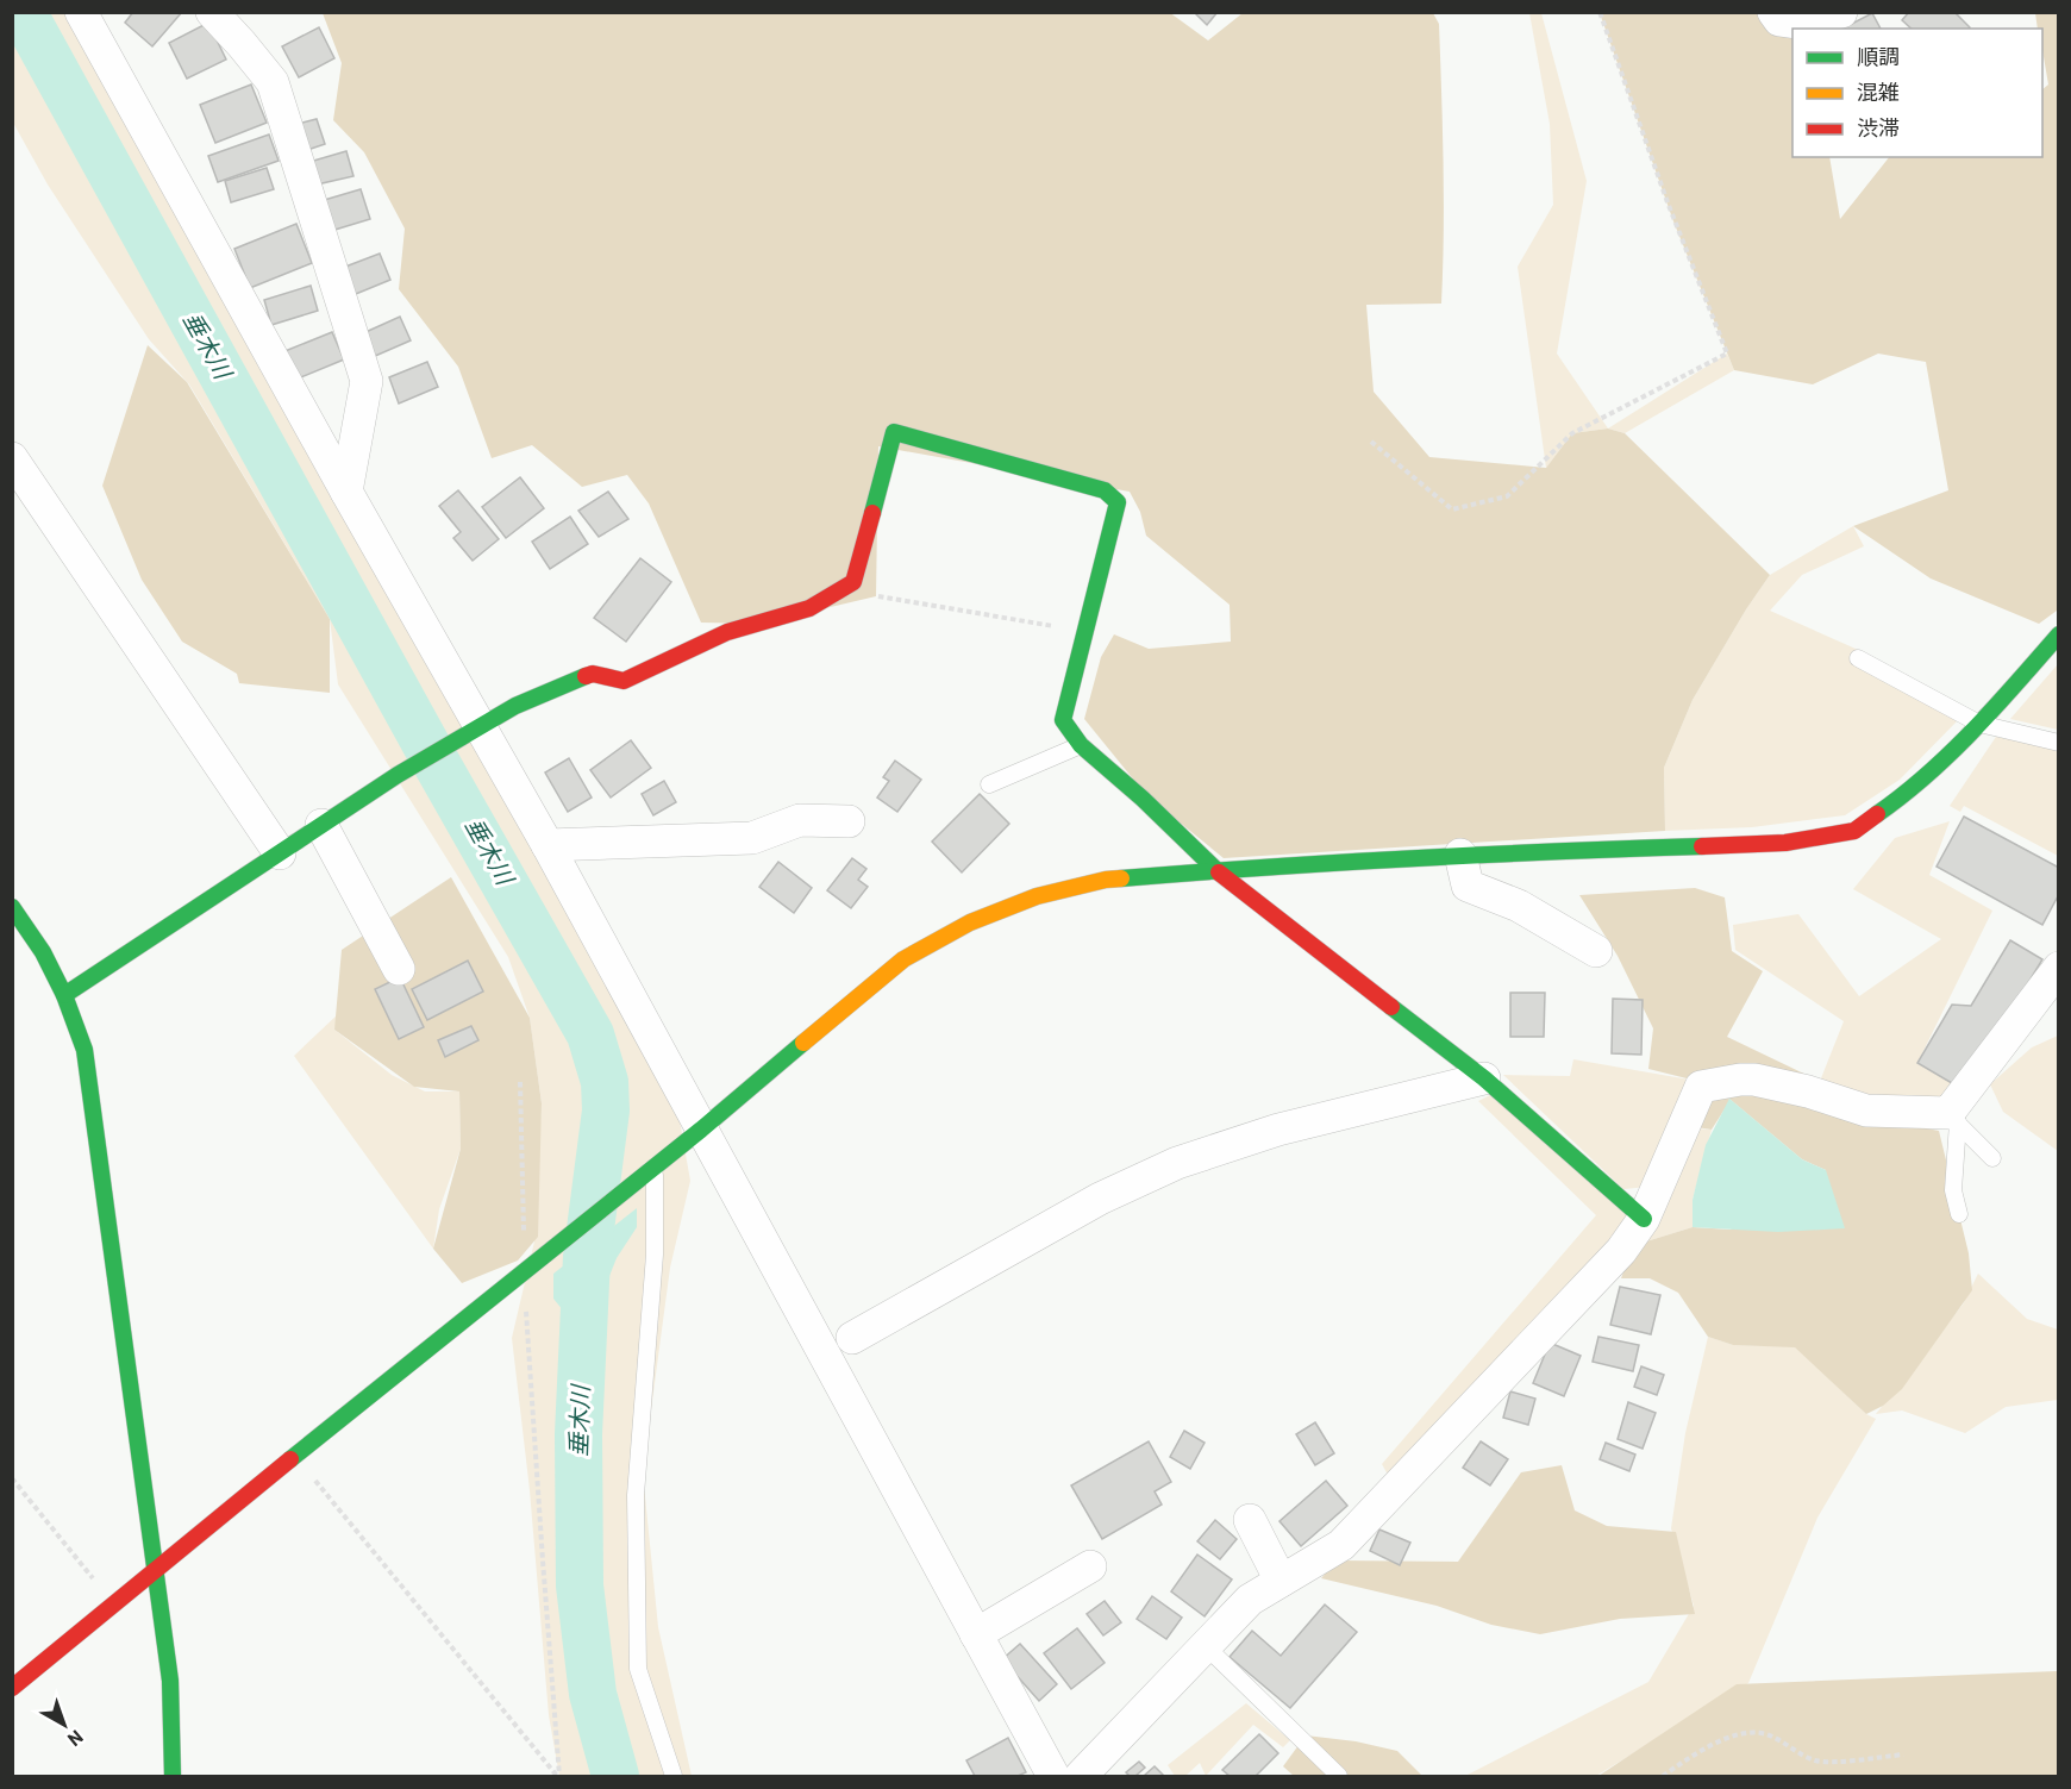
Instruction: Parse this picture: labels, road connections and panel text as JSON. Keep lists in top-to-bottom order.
{
  "water": ["垂木川"],
  "legend": ["順調", "混雑", "渋滞"],
  "north": "bottom right"
}
